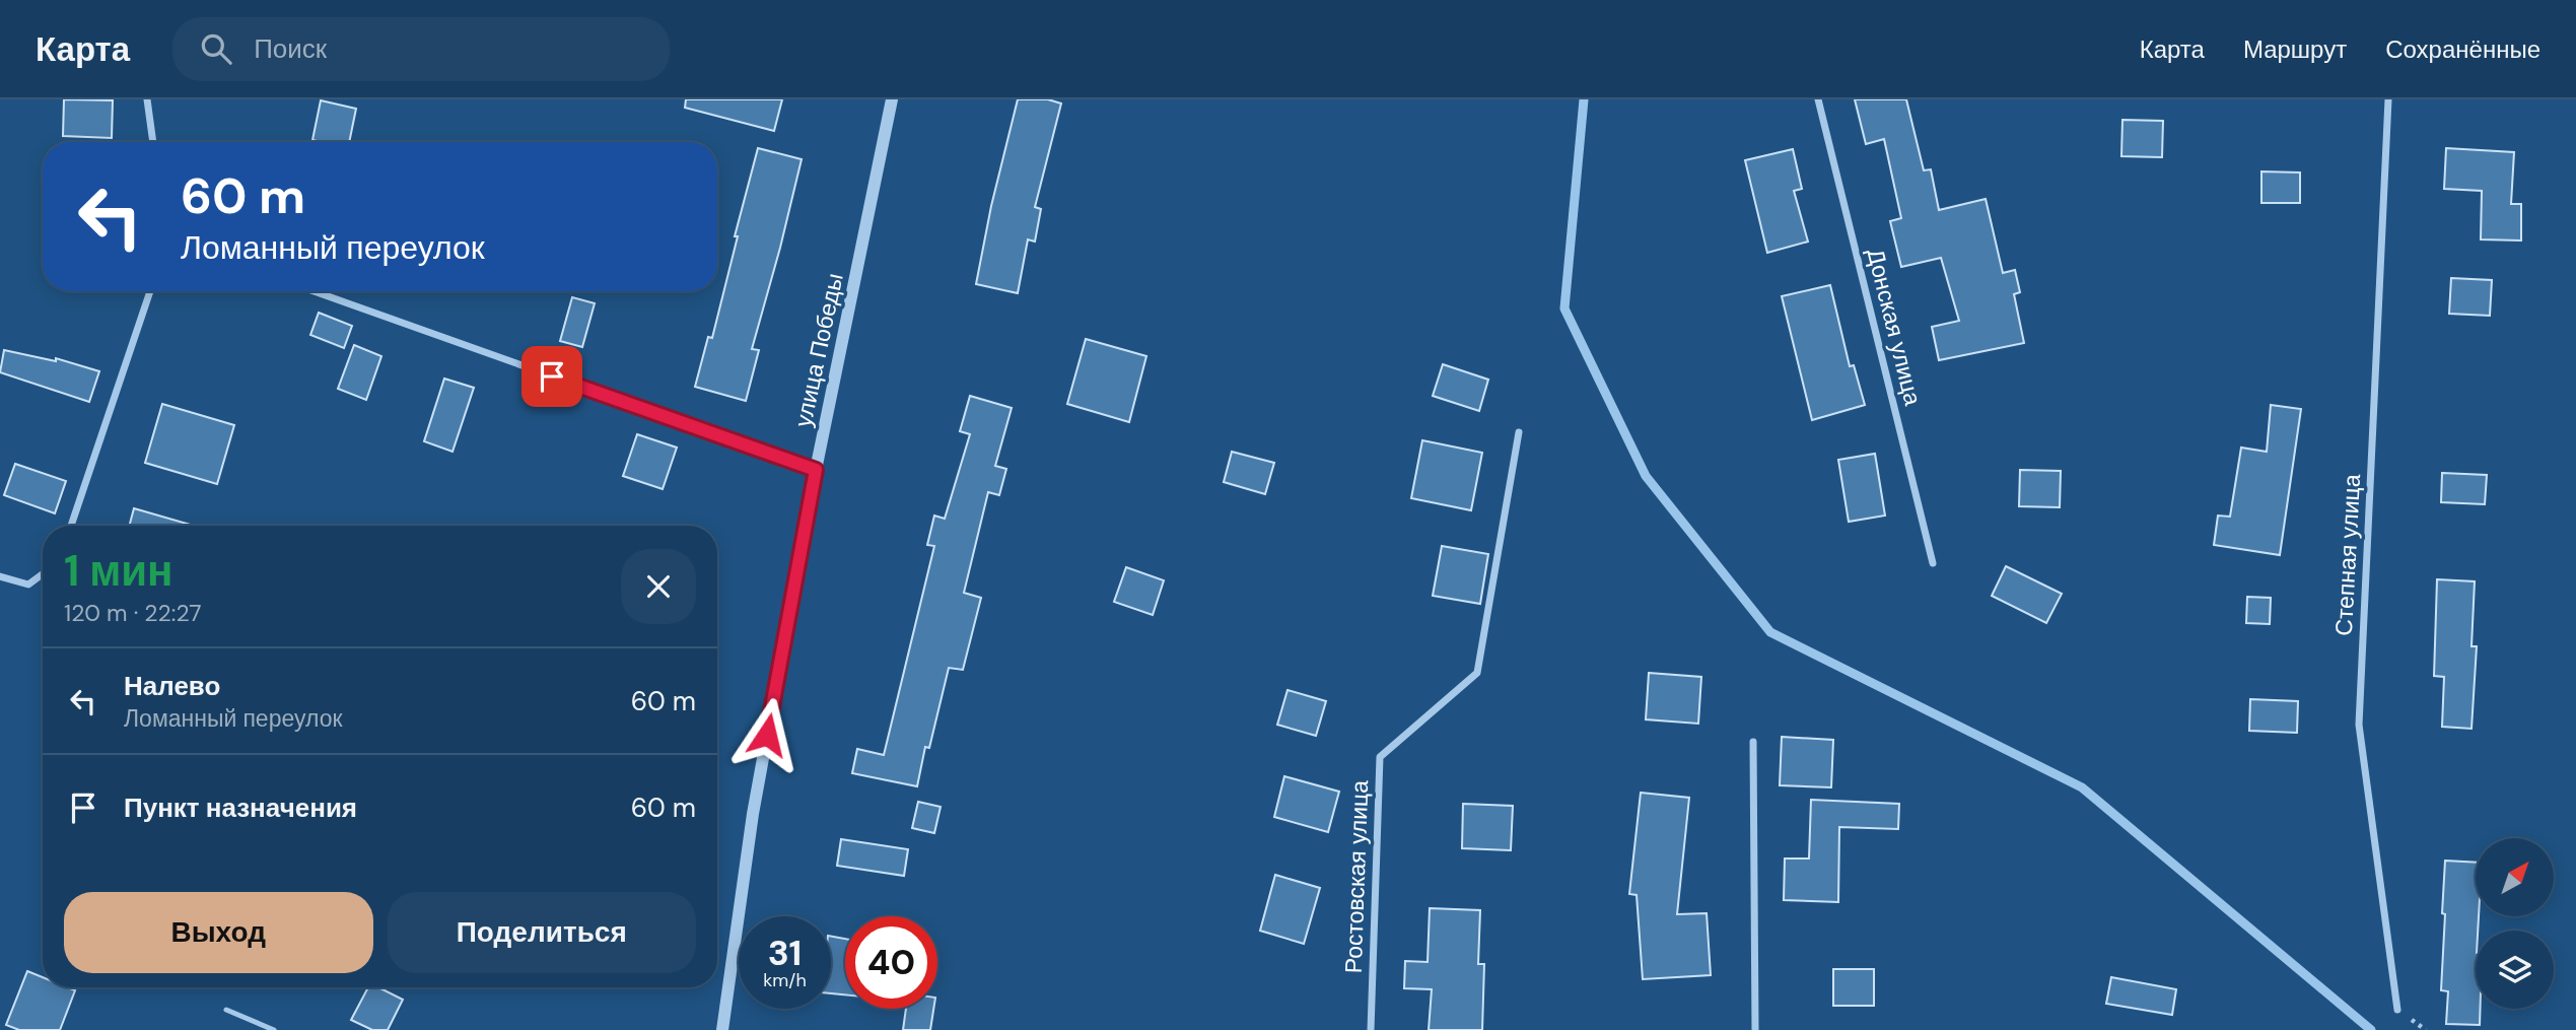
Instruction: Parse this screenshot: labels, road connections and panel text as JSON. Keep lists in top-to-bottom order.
{
  "streets": {
    "street": [
      "Донская улица",
      "улица Победы",
      "Степная улица",
      "Ростовская улица"
    ]
  },
  "north": "top right",
  "page": {
    "header": "Карта",
    "search": "Поиск",
    "nav": ["Карта", "Маршрут", "Сохранённые"],
    "turn": ["60 m", "Ломанный переулок"],
    "heading": ["1 мин", "120 m · 22:27"],
    "list": [
      {
        "name": "Налево",
        "note": "Ломанный переулок",
        "value": "60 m"
      },
      {
        "name": "Пункт назначения",
        "value": "60 m"
      }
    ],
    "buttons": ["Выход", "Поделиться"],
    "speed": "31 km/h",
    "limit": "40"
  }
}
